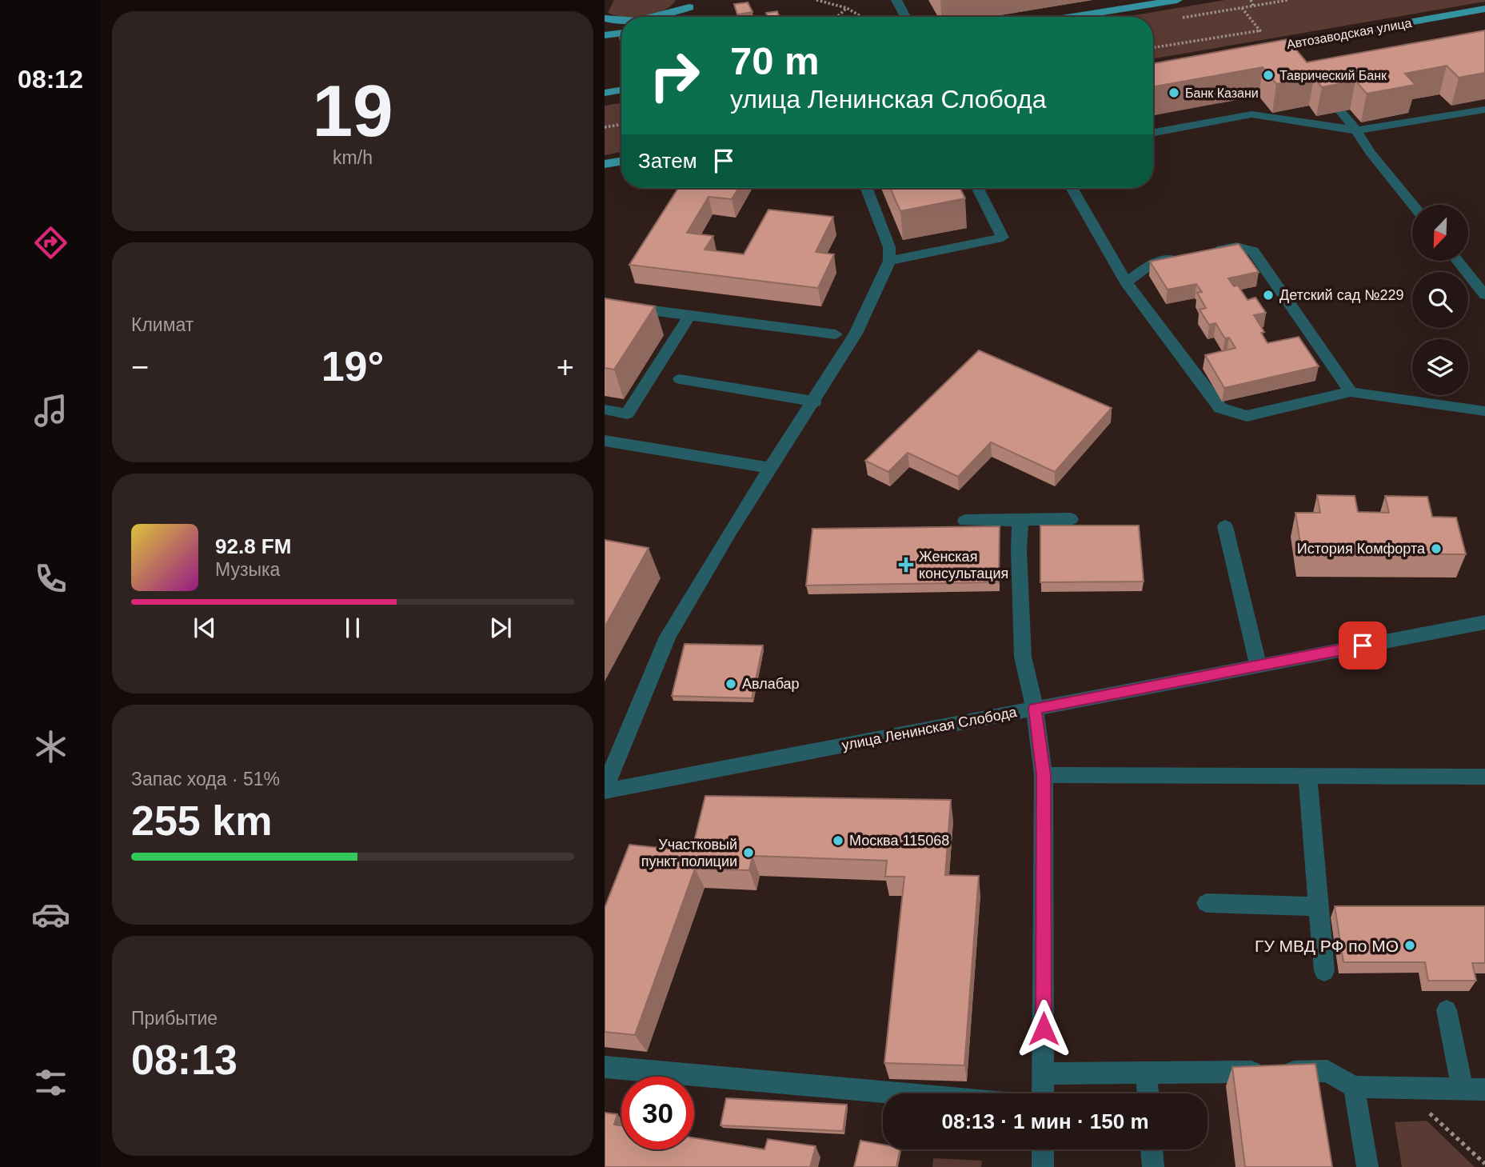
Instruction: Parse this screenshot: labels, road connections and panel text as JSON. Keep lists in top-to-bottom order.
{
  "streets": {
    "main road": ["Автозаводская улица"],
    "street": ["улица Ленинская Слобода"]
  },
  "places": {
    "other": [
      "Таврический Банк",
      "Банк Казани",
      "Детский сад №229",
      "История Комфорта",
      "Авлабар",
      "Москва 115068",
      "Участковый пункт полиции",
      "ГУ МВД РФ по МО"
    ],
    "health": ["Женская консультация"]
  },
  "north": "bottom left",
  "page": {
    "tabs": "08:12",
    "tile": [
      ["19", "km/h"],
      "Климат",
      ["Запас хода · 51%", "255 km"],
      ["Прибытие", "08:13"]
    ],
    "turn": ["70 m", "улица Ленинская Слобода"],
    "then": "Затем",
    "heat": ["−", "19°", "+"],
    "song": ["92.8 FM", "Музыка"],
    "limit": "30",
    "trip": "08:13 · 1 мин · 150 m"
  }
}
